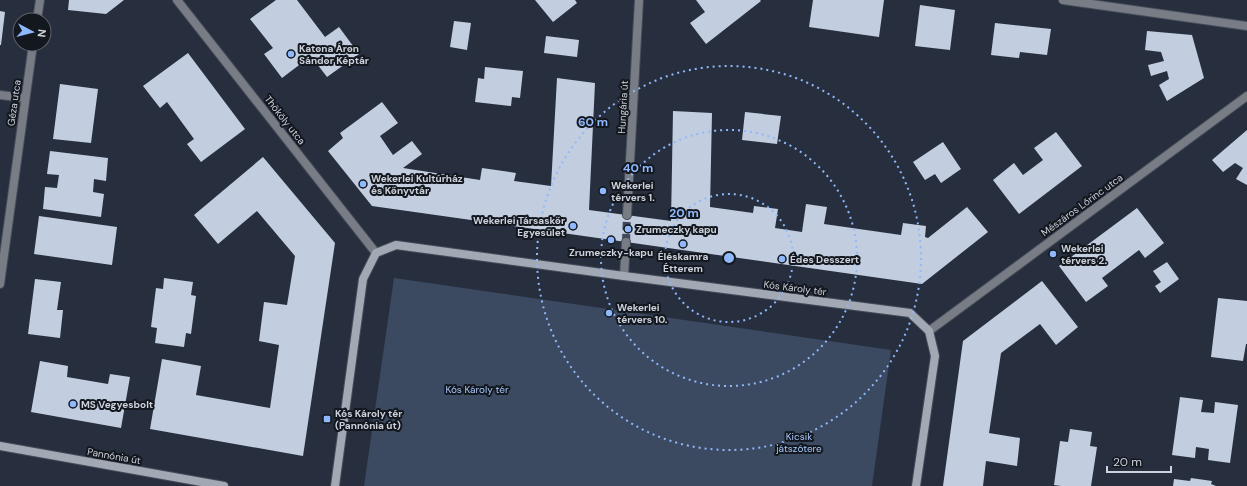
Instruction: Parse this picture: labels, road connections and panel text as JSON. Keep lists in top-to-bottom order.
{
  "streets": {
    "street": [
      "Géza utca",
      "Hungária út",
      "Thököly utca",
      "Mészáros Lőrinc utca",
      "Kós Károly tér",
      "Pannónia út"
    ]
  },
  "crossings": [
    ["Thököly utca", "Kós Károly tér"],
    ["Mészáros Lőrinc utca", "Kós Károly tér"]
  ],
  "parks": ["Kós Károly tér", "Kicsik játszótere"],
  "places": {
    "other": [
      "Katona Áron Sándor Képtár",
      "Wekerlei Kultúrház és Könyvtár",
      "Wekerlei térvers 1.",
      "Wekerlei Társaskör Egyesület",
      "Zrumeczky kapu",
      "Zrumeczky-kapu",
      "Éléskamra Étterem",
      "Wekerlei térvers 2.",
      "Édes Desszert",
      "Wekerlei térvers 10.",
      "MS Vegyesbolt"
    ],
    "transit": ["Kós Károly tér (Pannónia út)"]
  },
  "scale_bar": "20 m",
  "north": "right",
  "rings": ["60 m", "40 m", "20 m"]
}
